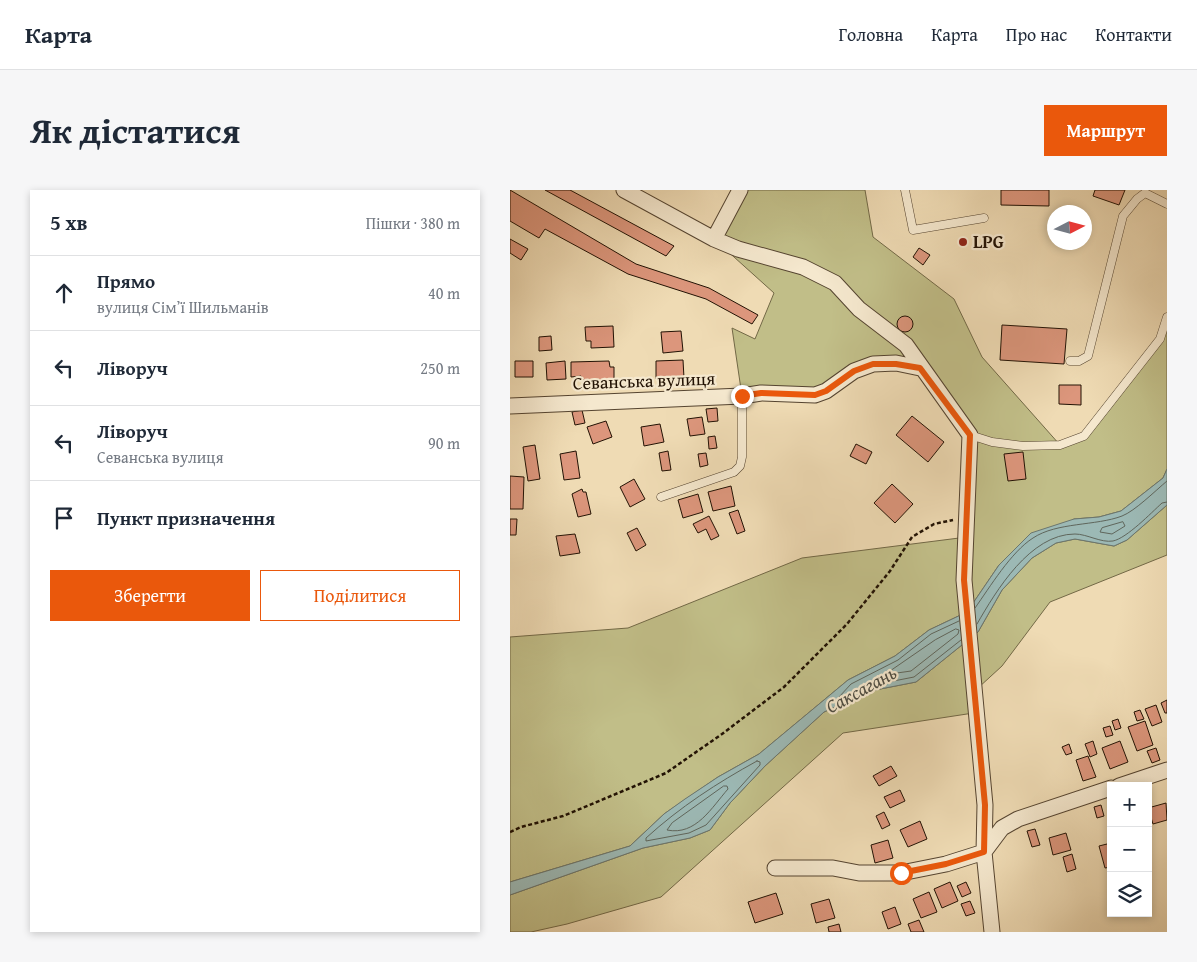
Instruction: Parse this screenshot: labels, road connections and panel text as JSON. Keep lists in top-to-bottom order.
{
  "streets": {
    "street": ["Севанська вулиця"]
  },
  "water": ["Саксагань"],
  "places": ["LPG"],
  "north": "right",
  "page": {
    "header": "Карта",
    "nav": [
      "Головна",
      "Карта",
      "Про нас",
      "Контакти"
    ],
    "title": "Як дістатися",
    "buttons": [
      "Маршрут",
      ["Зберегти", "Поділитися"]
    ],
    "heading": ["5 хв", "Пішки · 380 m"],
    "list": [
      ["Прямо", "вулиця Сімʼї Шильманів", "40 m"],
      ["Ліворуч", "250 m"],
      ["Ліворуч", "Севанська вулиця", "90 m"],
      "Пункт призначення"
    ],
    "map_buttons": ["+", "−"]
  }
}
